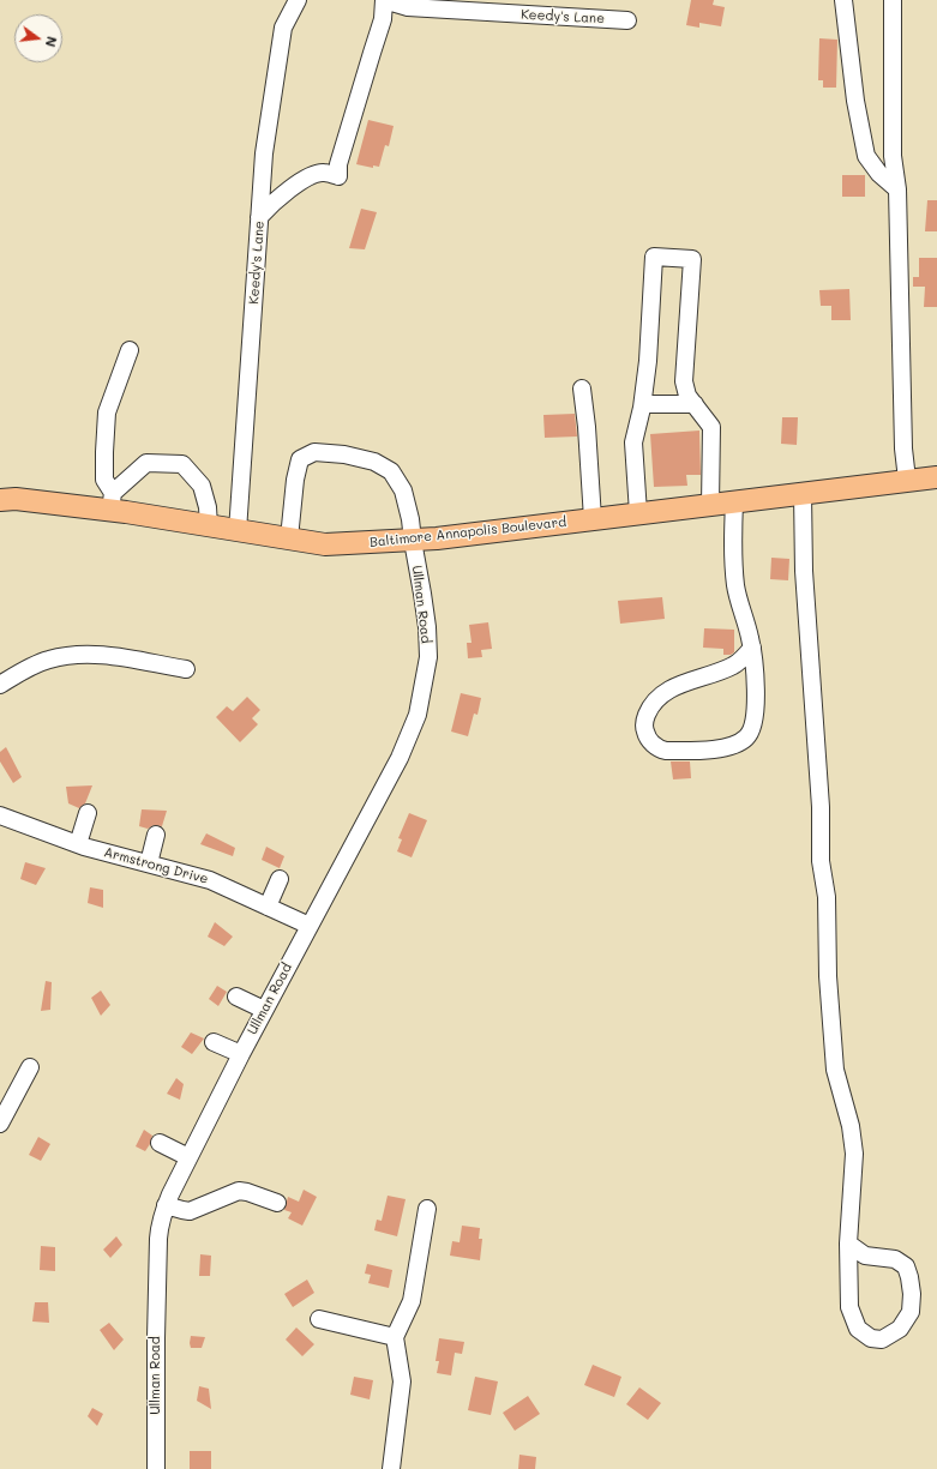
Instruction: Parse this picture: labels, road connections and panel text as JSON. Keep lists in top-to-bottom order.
{
  "streets": {
    "main road": ["Baltimore Annapolis Boulevard"],
    "street": ["Keedy's Lane", "Ullman Road", "Armstrong Drive"]
  },
  "crossings": [
    ["Keedy's Lane", "Baltimore Annapolis Boulevard"],
    ["Baltimore Annapolis Boulevard", "Ullman Road"],
    ["Ullman Road", "Armstrong Drive"]
  ],
  "north": "right"
}
